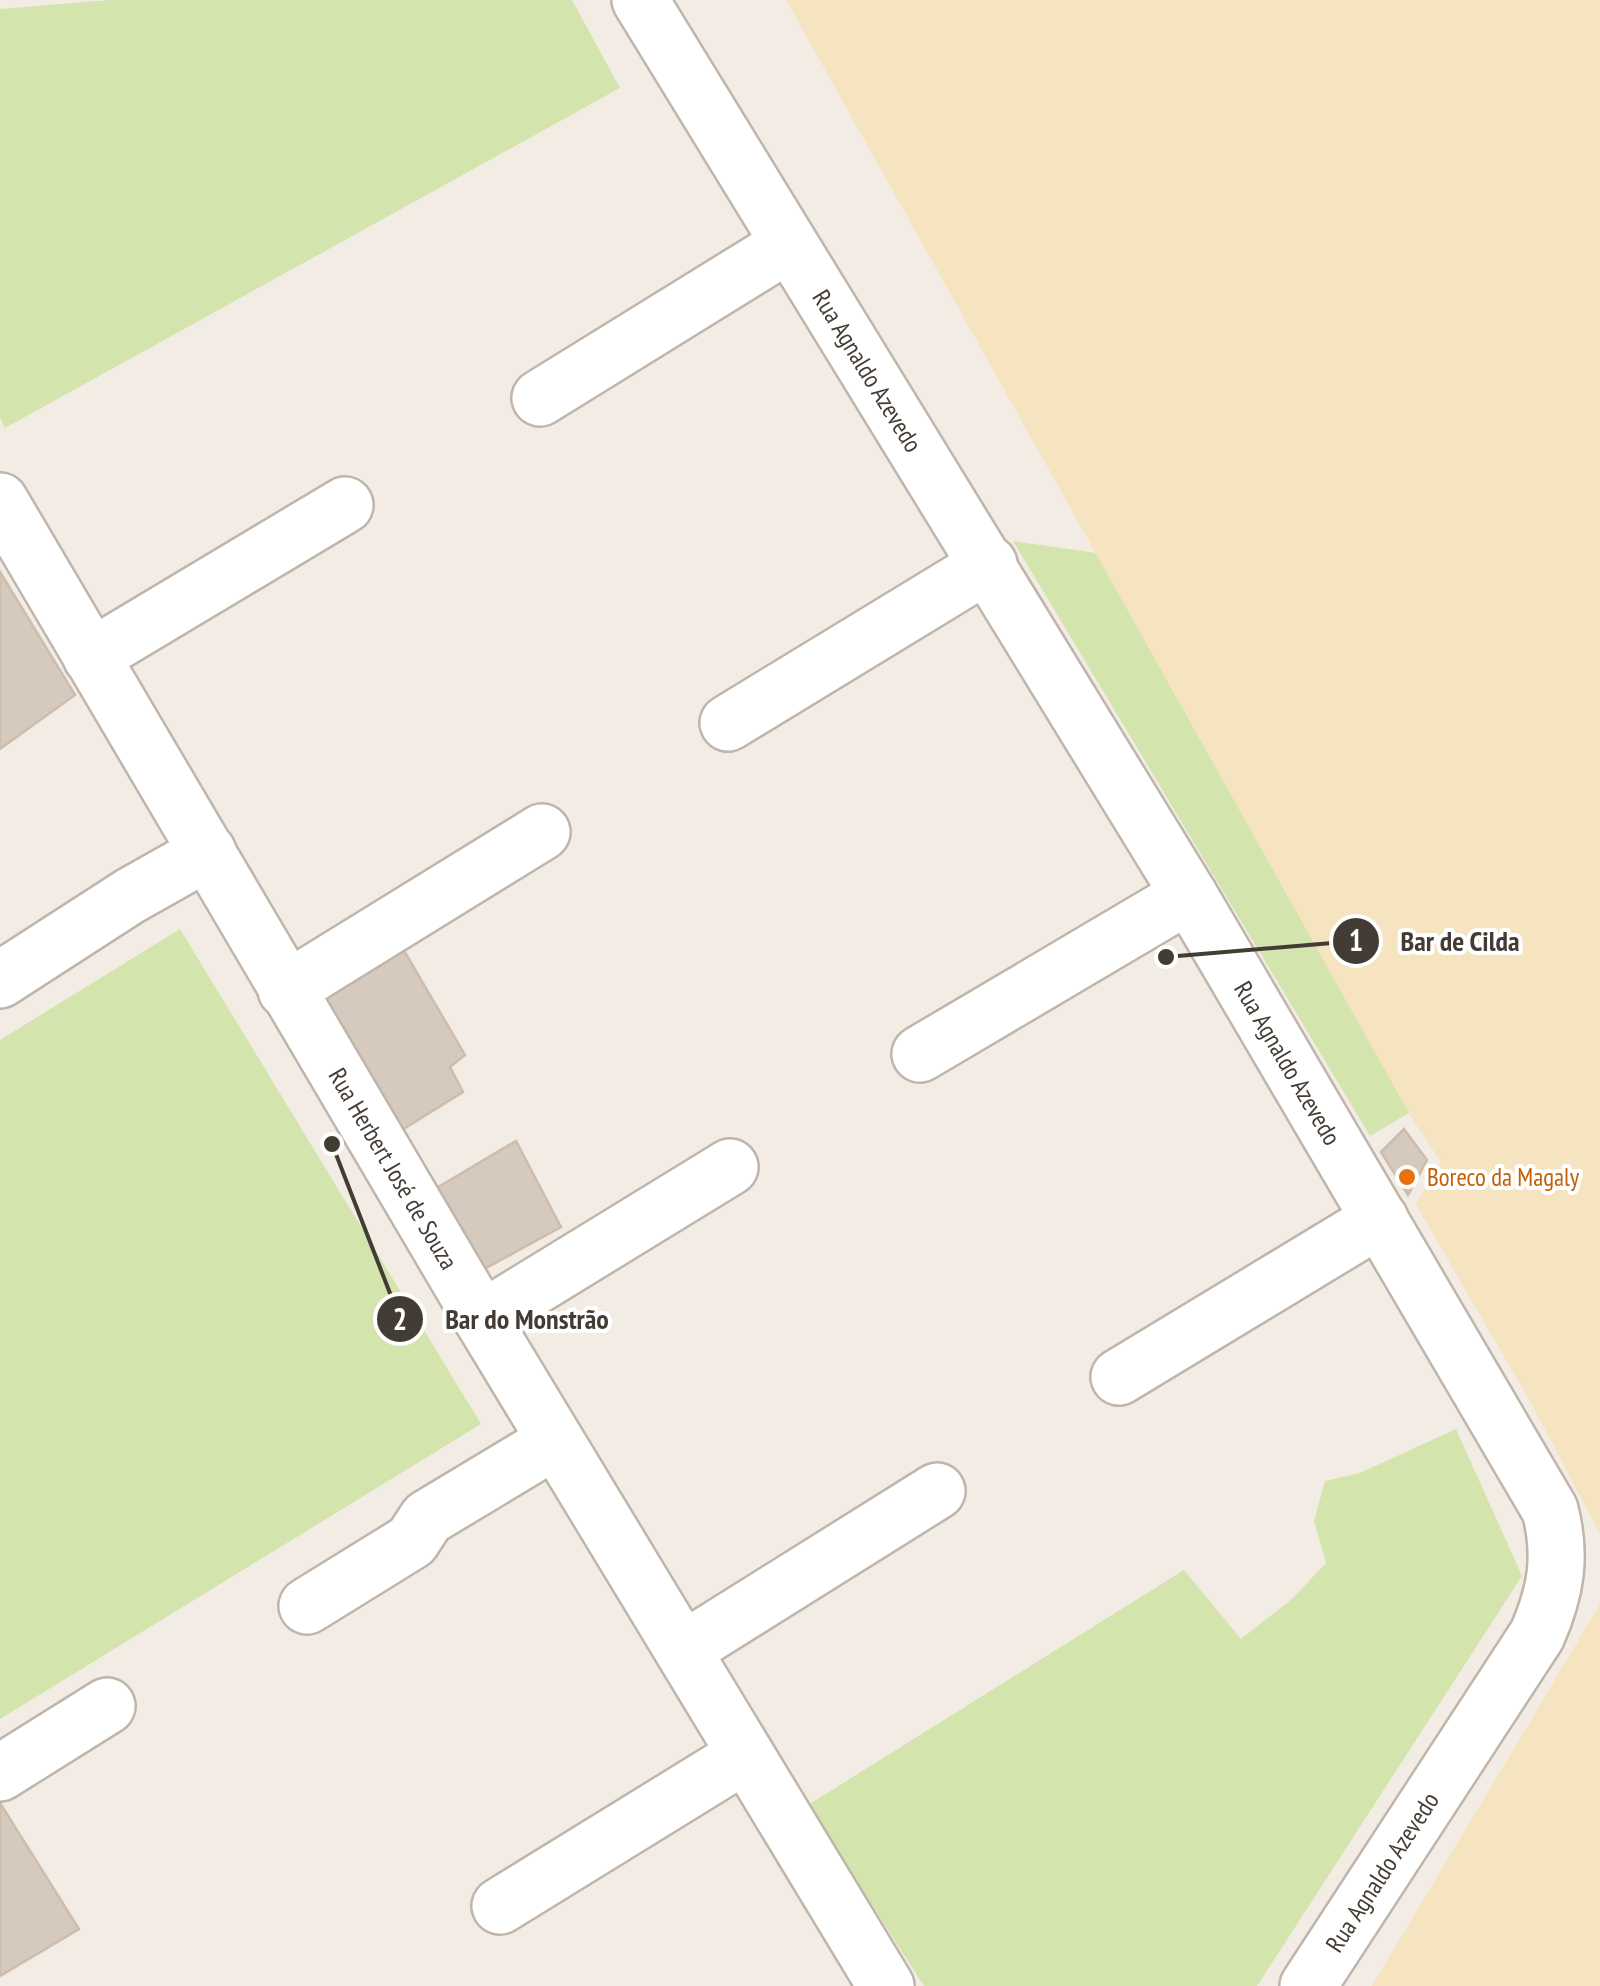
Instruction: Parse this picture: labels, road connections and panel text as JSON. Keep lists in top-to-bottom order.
{
  "streets": {
    "street": ["Rua Agnaldo Azevedo", "Rua Herbert José de Souza"]
  },
  "places": ["Bar de Cilda", "Bar do Monstrão", "Boreco da Magaly"]
}
